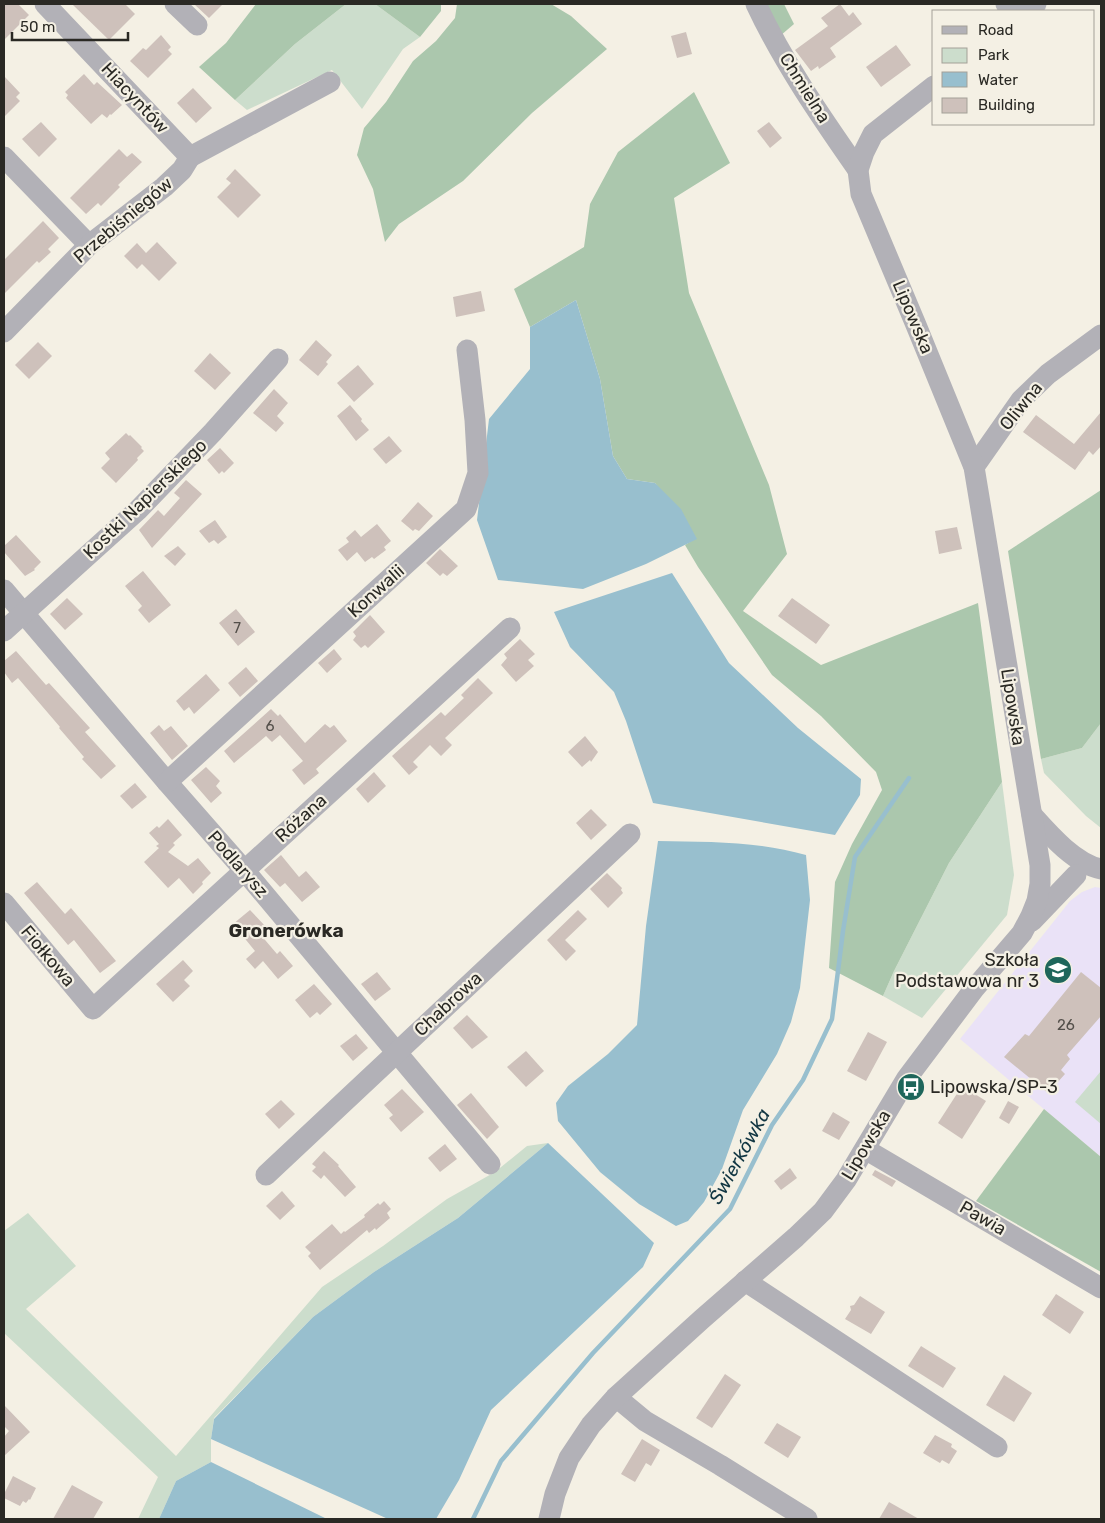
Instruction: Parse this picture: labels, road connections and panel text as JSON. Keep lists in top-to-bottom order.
{
  "streets": {
    "street": [
      "Chmielna",
      "Hiacyntów",
      "Przebiśniegów",
      "Lipowska",
      "Oliwna",
      "Kostki Napierskiego",
      "Konwalii",
      "Różana",
      "Podlarysz",
      "Fiołkowa",
      "Chabrowa",
      "Pawia"
    ]
  },
  "crossings": [
    ["Chmielna", "Lipowska"],
    ["Hiacyntów", "Przebiśniegów"],
    ["Lipowska", "Oliwna"],
    ["Lipowska", "Pawia"],
    ["Kostki Napierskiego", "Podlarysz"],
    ["Konwalii", "Podlarysz"],
    ["Różana", "Podlarysz"],
    ["Różana", "Fiołkowa"],
    ["Podlarysz", "Chabrowa"]
  ],
  "districts": ["Gronerówka"],
  "water": ["Świerkówka"],
  "places": {
    "school or university": ["Szkoła Podstawowa nr 3"],
    "bus stop": ["Lipowska/SP-3"]
  },
  "house_numbers": ["7", "6", "26"],
  "legend": [
    "Road",
    "Park",
    "Water",
    "Building"
  ],
  "scale_bar": "50 m"
}
